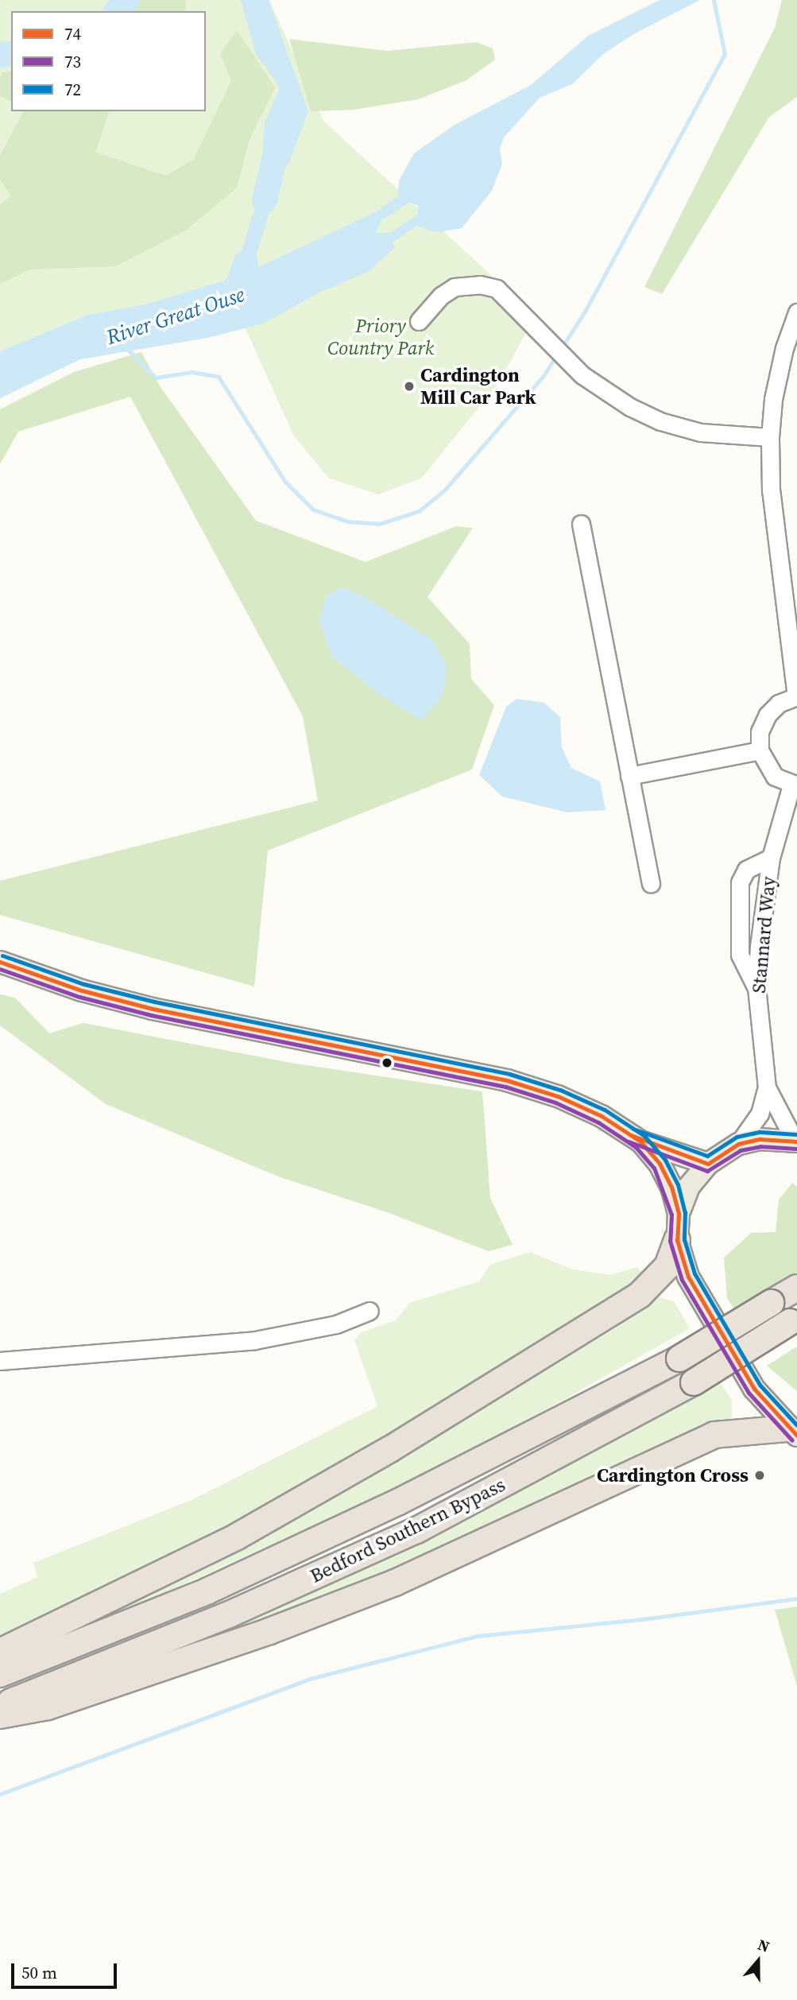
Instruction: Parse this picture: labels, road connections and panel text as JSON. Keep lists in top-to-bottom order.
{
  "streets": {
    "highway": ["Bedford Southern Bypass"],
    "street": ["Stannard Way"]
  },
  "water": ["River Great Ouse"],
  "parks": ["Priory Country Park"],
  "places": ["Cardington Mill Car Park", "Cardington Cross"],
  "lines": ["transit line 72", "transit line 74", "transit line 73"],
  "legend": ["74", "73", "72"],
  "scale_bar": "50 m",
  "north": "top"
}
